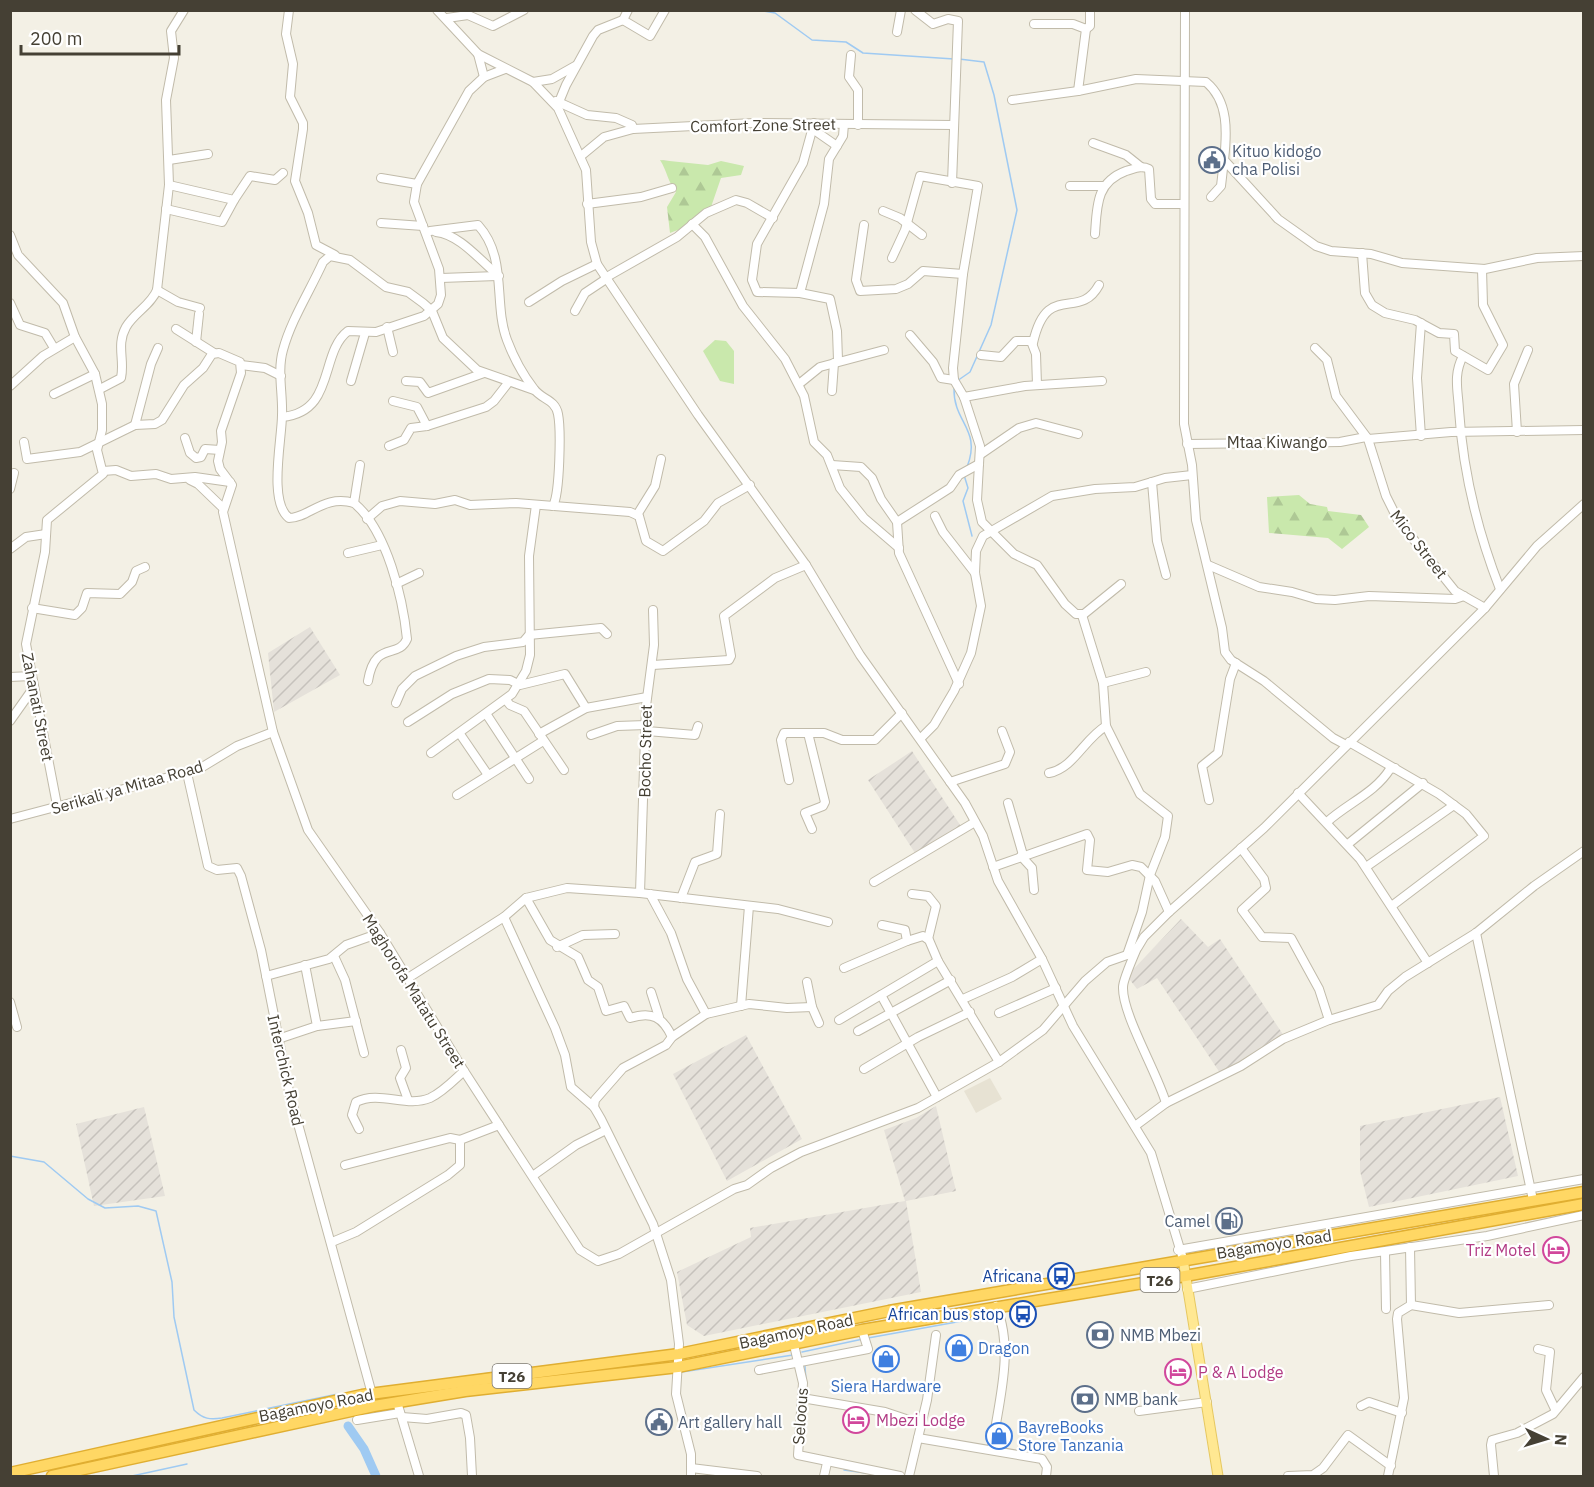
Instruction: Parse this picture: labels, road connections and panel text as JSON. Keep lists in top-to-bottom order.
{
  "streets": {
    "highway": ["Bagamoyo Road", "T26"],
    "street": [
      "Comfort Zone Street",
      "Mtaa Kiwango",
      "Mico Street",
      "Zahanati Street",
      "Bocho Street",
      "Serikali ya Mitaa Road",
      "Maghorofa Matatu Street",
      "Interchick Road",
      "Seloous"
    ]
  },
  "crossings": [
    ["Mtaa Kiwango", "Mico Street"],
    ["Zahanati Street", "Serikali ya Mitaa Road"],
    ["Serikali ya Mitaa Road", "Maghorofa Matatu Street"],
    ["Serikali ya Mitaa Road", "Interchick Road"],
    ["Interchick Road", "Bagamoyo Road"],
    ["Bagamoyo Road", "Seloous"]
  ],
  "places": {
    "public building": ["Kituo kidogo cha Polisi", "Art gallery hall"],
    "fuel station": ["Camel"],
    "hotel": ["Triz Motel", "P & A Lodge", "Mbezi Lodge"],
    "bus stop": ["Africana", "African bus stop"],
    "bank": ["NMB Mbezi", "NMB bank"],
    "shop": ["Dragon", "Siera Hardware", "BayreBooks Store Tanzania"]
  },
  "scale_bar": "200 m",
  "north": "right"
}
